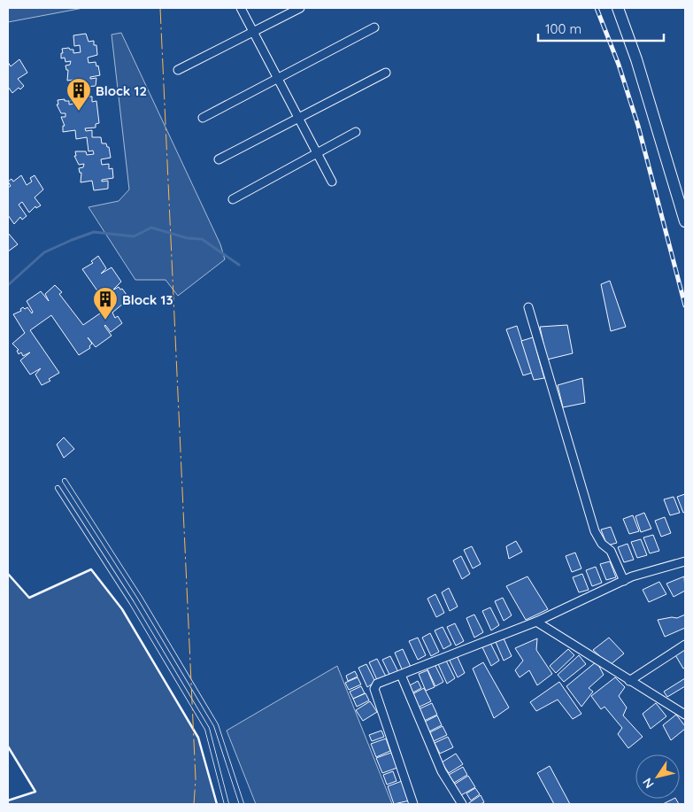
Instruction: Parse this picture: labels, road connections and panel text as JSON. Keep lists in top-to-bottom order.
{
  "places": {
    "building": ["Block 12", "Block 13"]
  },
  "scale_bar": "100 m",
  "north": "bottom left"
}
